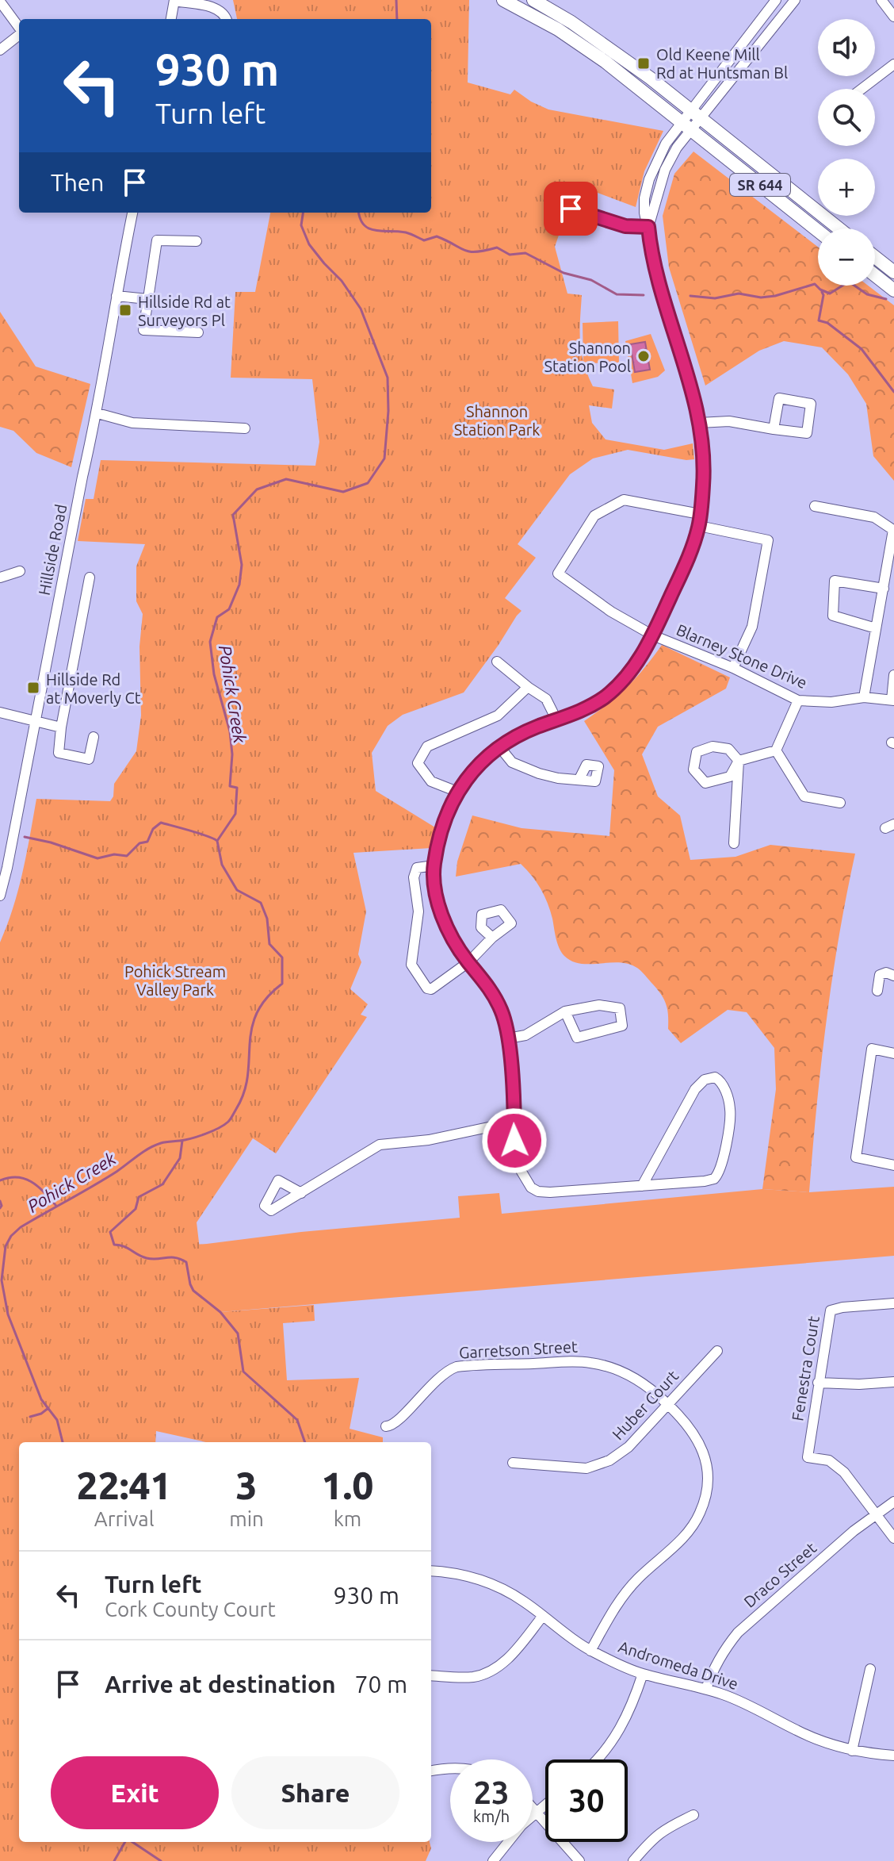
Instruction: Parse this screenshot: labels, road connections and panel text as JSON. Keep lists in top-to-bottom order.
{
  "streets": {
    "main road": ["SR 644"],
    "street": [
      "Hillside Road",
      "Blarney Stone Drive",
      "Garretson Street",
      "Fenestra Court",
      "Huber Court",
      "Draco Street",
      "Andromeda Drive"
    ]
  },
  "crossings": [
    ["Garretson Street", "Huber Court"],
    ["Garretson Street", "Andromeda Drive"],
    ["Fenestra Court", "Draco Street"],
    ["Draco Street", "Andromeda Drive"]
  ],
  "water": ["Pohick Creek"],
  "parks": ["Shannon Station Park", "Pohick Stream Valley Park"],
  "places": {
    "transit": ["Old Keene Mill Rd at Huntsman Bl", "Hillside Rd at Surveyors Pl", "Hillside Rd at Moverly Ct"],
    "other": ["Shannon Station Pool"]
  },
  "page": {
    "map_buttons": ["+", "−"],
    "turn": ["930 m", "Turn left"],
    "then": "Then",
    "eta": [
      "22:41",
      "Arrival",
      "3",
      "min",
      "1.0",
      "km"
    ],
    "list": [
      {
        "name": "Turn left",
        "note": "Cork County Court",
        "value": "930 m"
      },
      {
        "name": "Arrive at destination",
        "value": "70 m"
      }
    ],
    "buttons": ["Exit", "Share"],
    "speed": "23 km/h",
    "limit": "30"
  }
}
